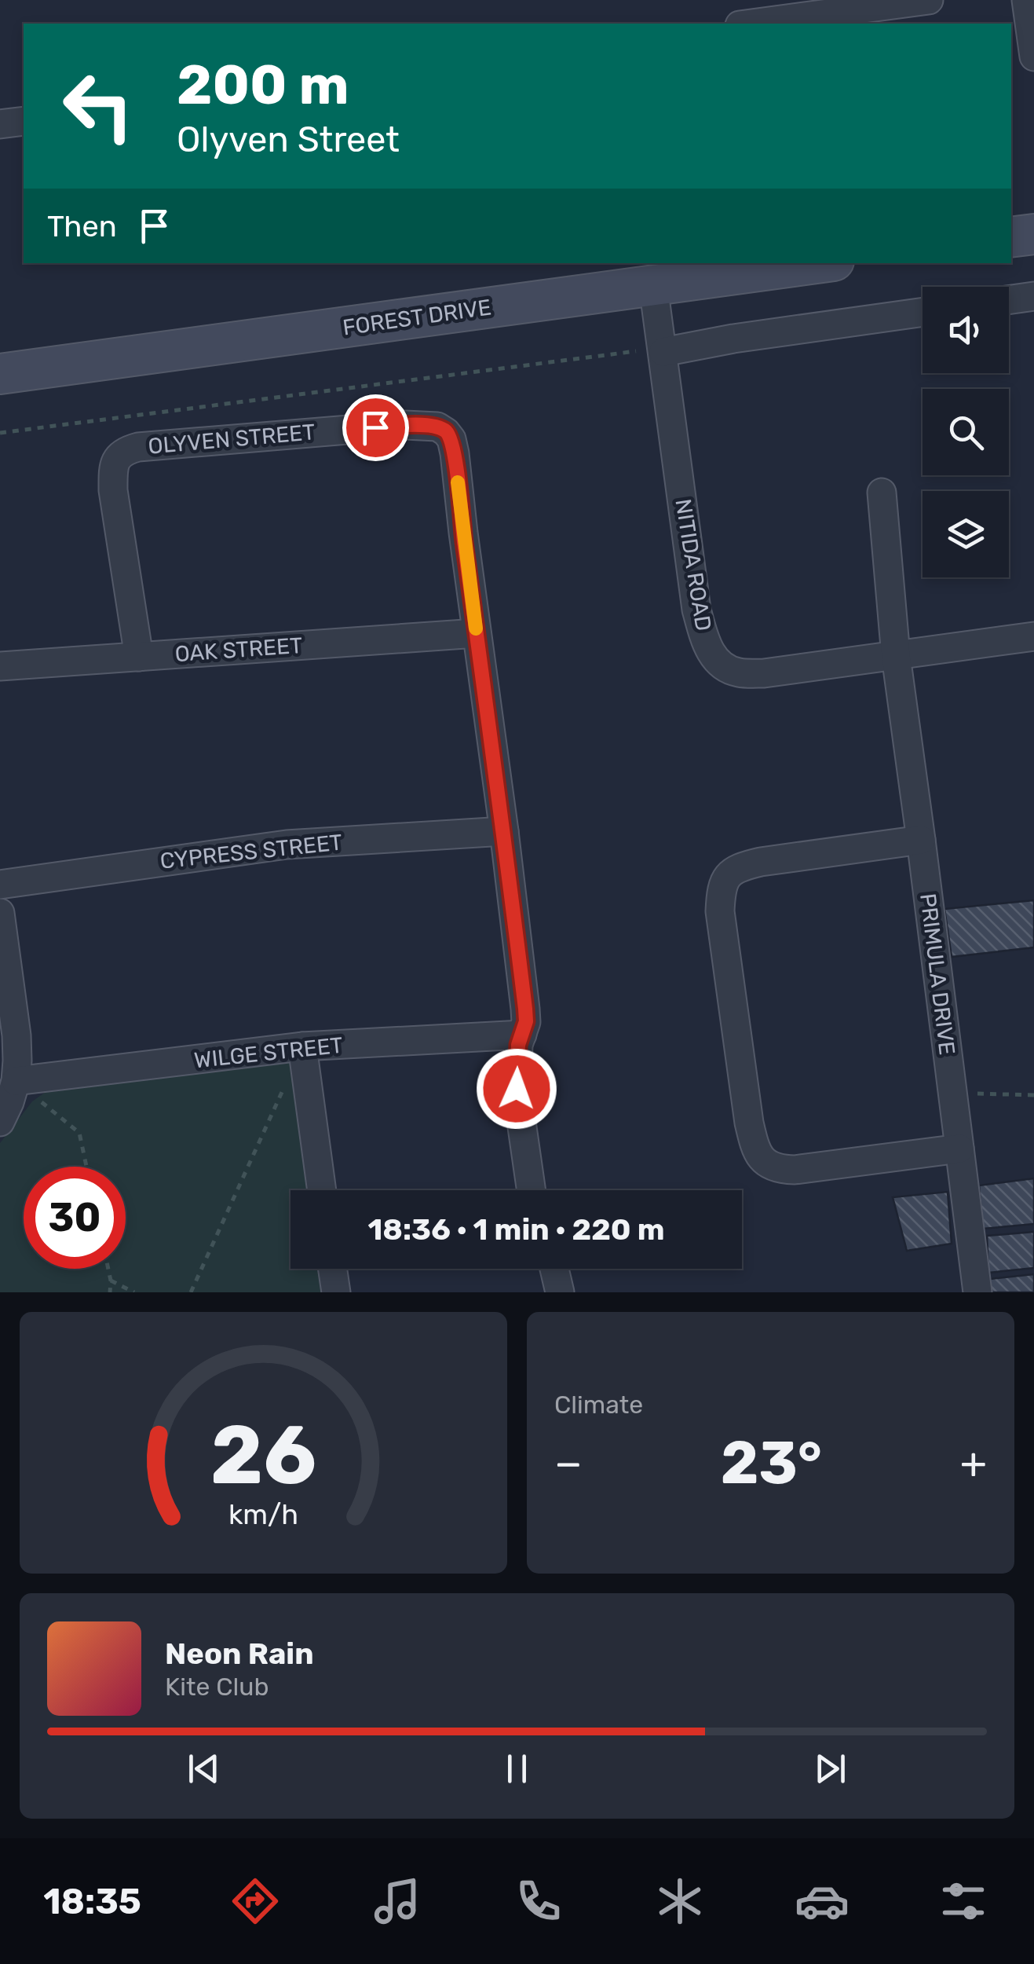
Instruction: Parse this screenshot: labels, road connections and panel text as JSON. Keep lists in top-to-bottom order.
{
  "streets": {
    "street": [
      "FOREST DRIVE",
      "OLYVEN STREET",
      "NITIDA ROAD",
      "OAK STREET",
      "CYPRESS STREET",
      "PRIMULA DRIVE",
      "WILGE STREET"
    ]
  },
  "crossings": [
    ["FOREST DRIVE", "NITIDA ROAD"],
    ["OLYVEN STREET", "OAK STREET"],
    ["NITIDA ROAD", "PRIMULA DRIVE"]
  ],
  "page": {
    "turn": ["200 m", "Olyven Street"],
    "then": "Then",
    "limit": "30",
    "trip": "18:36 · 1 min · 220 m",
    "tile": "Climate",
    "heat": ["−", "23°", "+"],
    "song": ["Neon Rain", "Kite Club"],
    "tabs": "18:35",
    "gauge": ["26", "km/h"]
  }
}
